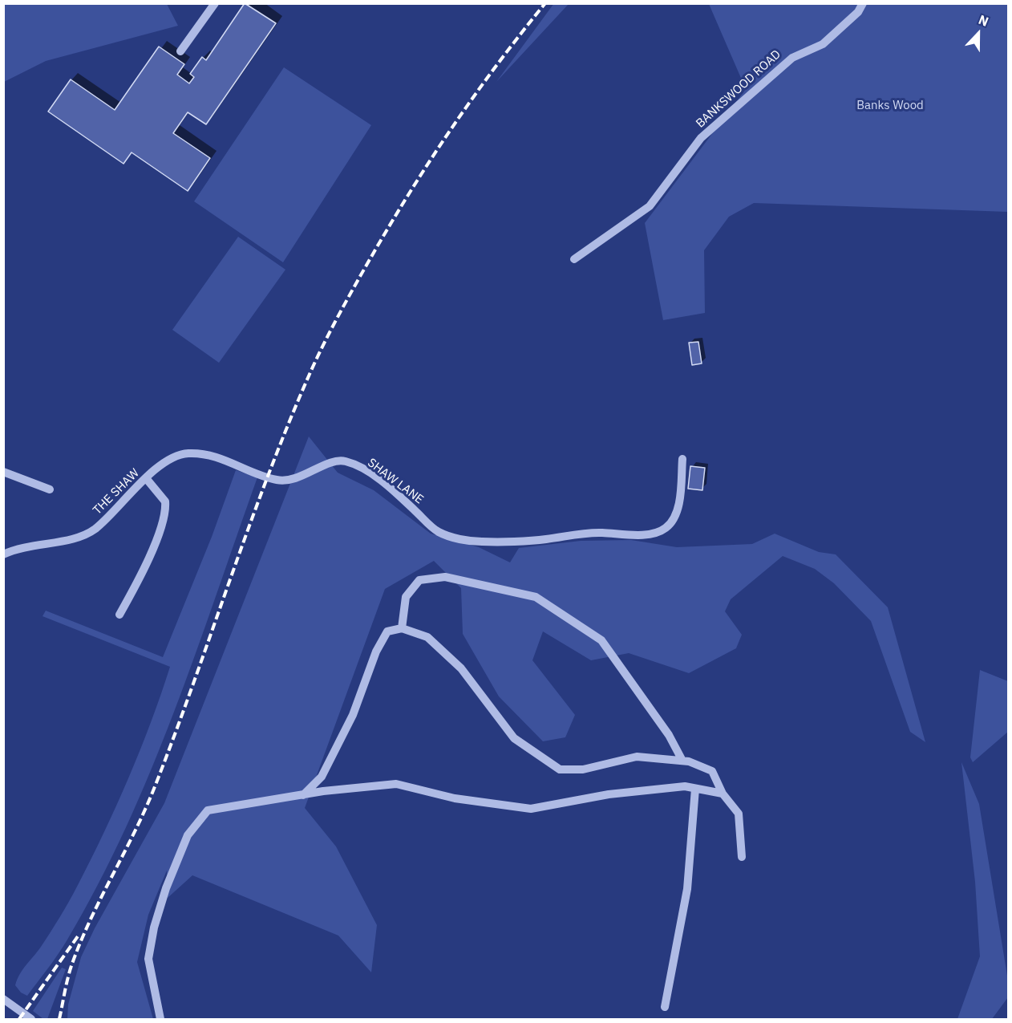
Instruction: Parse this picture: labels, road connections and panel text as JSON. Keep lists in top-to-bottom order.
{
  "streets": {
    "street": ["BANKSWOOD ROAD", "SHAW LANE", "THE SHAW"]
  },
  "crossings": [
    ["SHAW LANE", "THE SHAW"]
  ],
  "parks": ["Banks Wood"],
  "north": "top"
}
